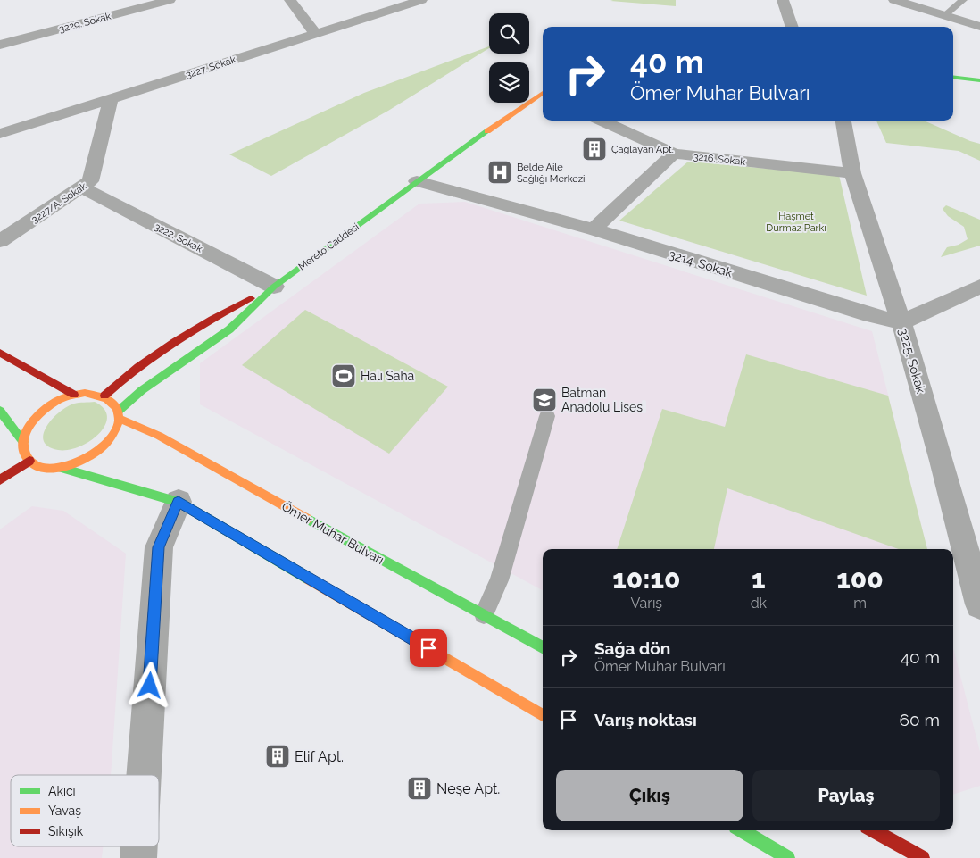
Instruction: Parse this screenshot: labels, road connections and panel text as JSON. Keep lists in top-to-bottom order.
{
  "streets": {
    "main road": ["Mereto Caddesi", "Ömer Muhar Bulvarı"],
    "street": [
      "3229. Sokak",
      "3227. Sokak",
      "3216. Sokak",
      "3227/A. Sokak",
      "3222. Sokak",
      "3214. Sokak",
      "3225. Sokak"
    ]
  },
  "crossings": [
    ["3227. Sokak", "3227/A. Sokak"],
    ["3216. Sokak", "3225. Sokak"],
    ["3227/A. Sokak", "3222. Sokak"],
    ["3222. Sokak", "Mereto Caddesi"],
    ["Mereto Caddesi", "3214. Sokak"],
    ["Mereto Caddesi", "Ömer Muhar Bulvarı"],
    ["3214. Sokak", "3225. Sokak"]
  ],
  "parks": ["Haşmet Durmaz Parkı"],
  "places": {
    "building": ["Çağlayan Apt.", "Elif Apt.", "Neşe Apt."],
    "hospital": ["Belde Aile Sağlığı Merkezi"],
    "sports": ["Halı Saha"],
    "school or university": ["Batman Anadolu Lisesi"]
  },
  "legend": ["Akıcı", "Yavaş", "Sıkışık"],
  "page": {
    "turn": ["40 m", "Ömer Muhar Bulvarı"],
    "eta": [
      "10:10",
      "Varış",
      "1",
      "dk",
      "100",
      "m"
    ],
    "list": [
      {
        "name": "Sağa dön",
        "note": "Ömer Muhar Bulvarı",
        "value": "40 m"
      },
      {
        "name": "Varış noktası",
        "value": "60 m"
      }
    ],
    "buttons": ["Çıkış", "Paylaş"]
  }
}
